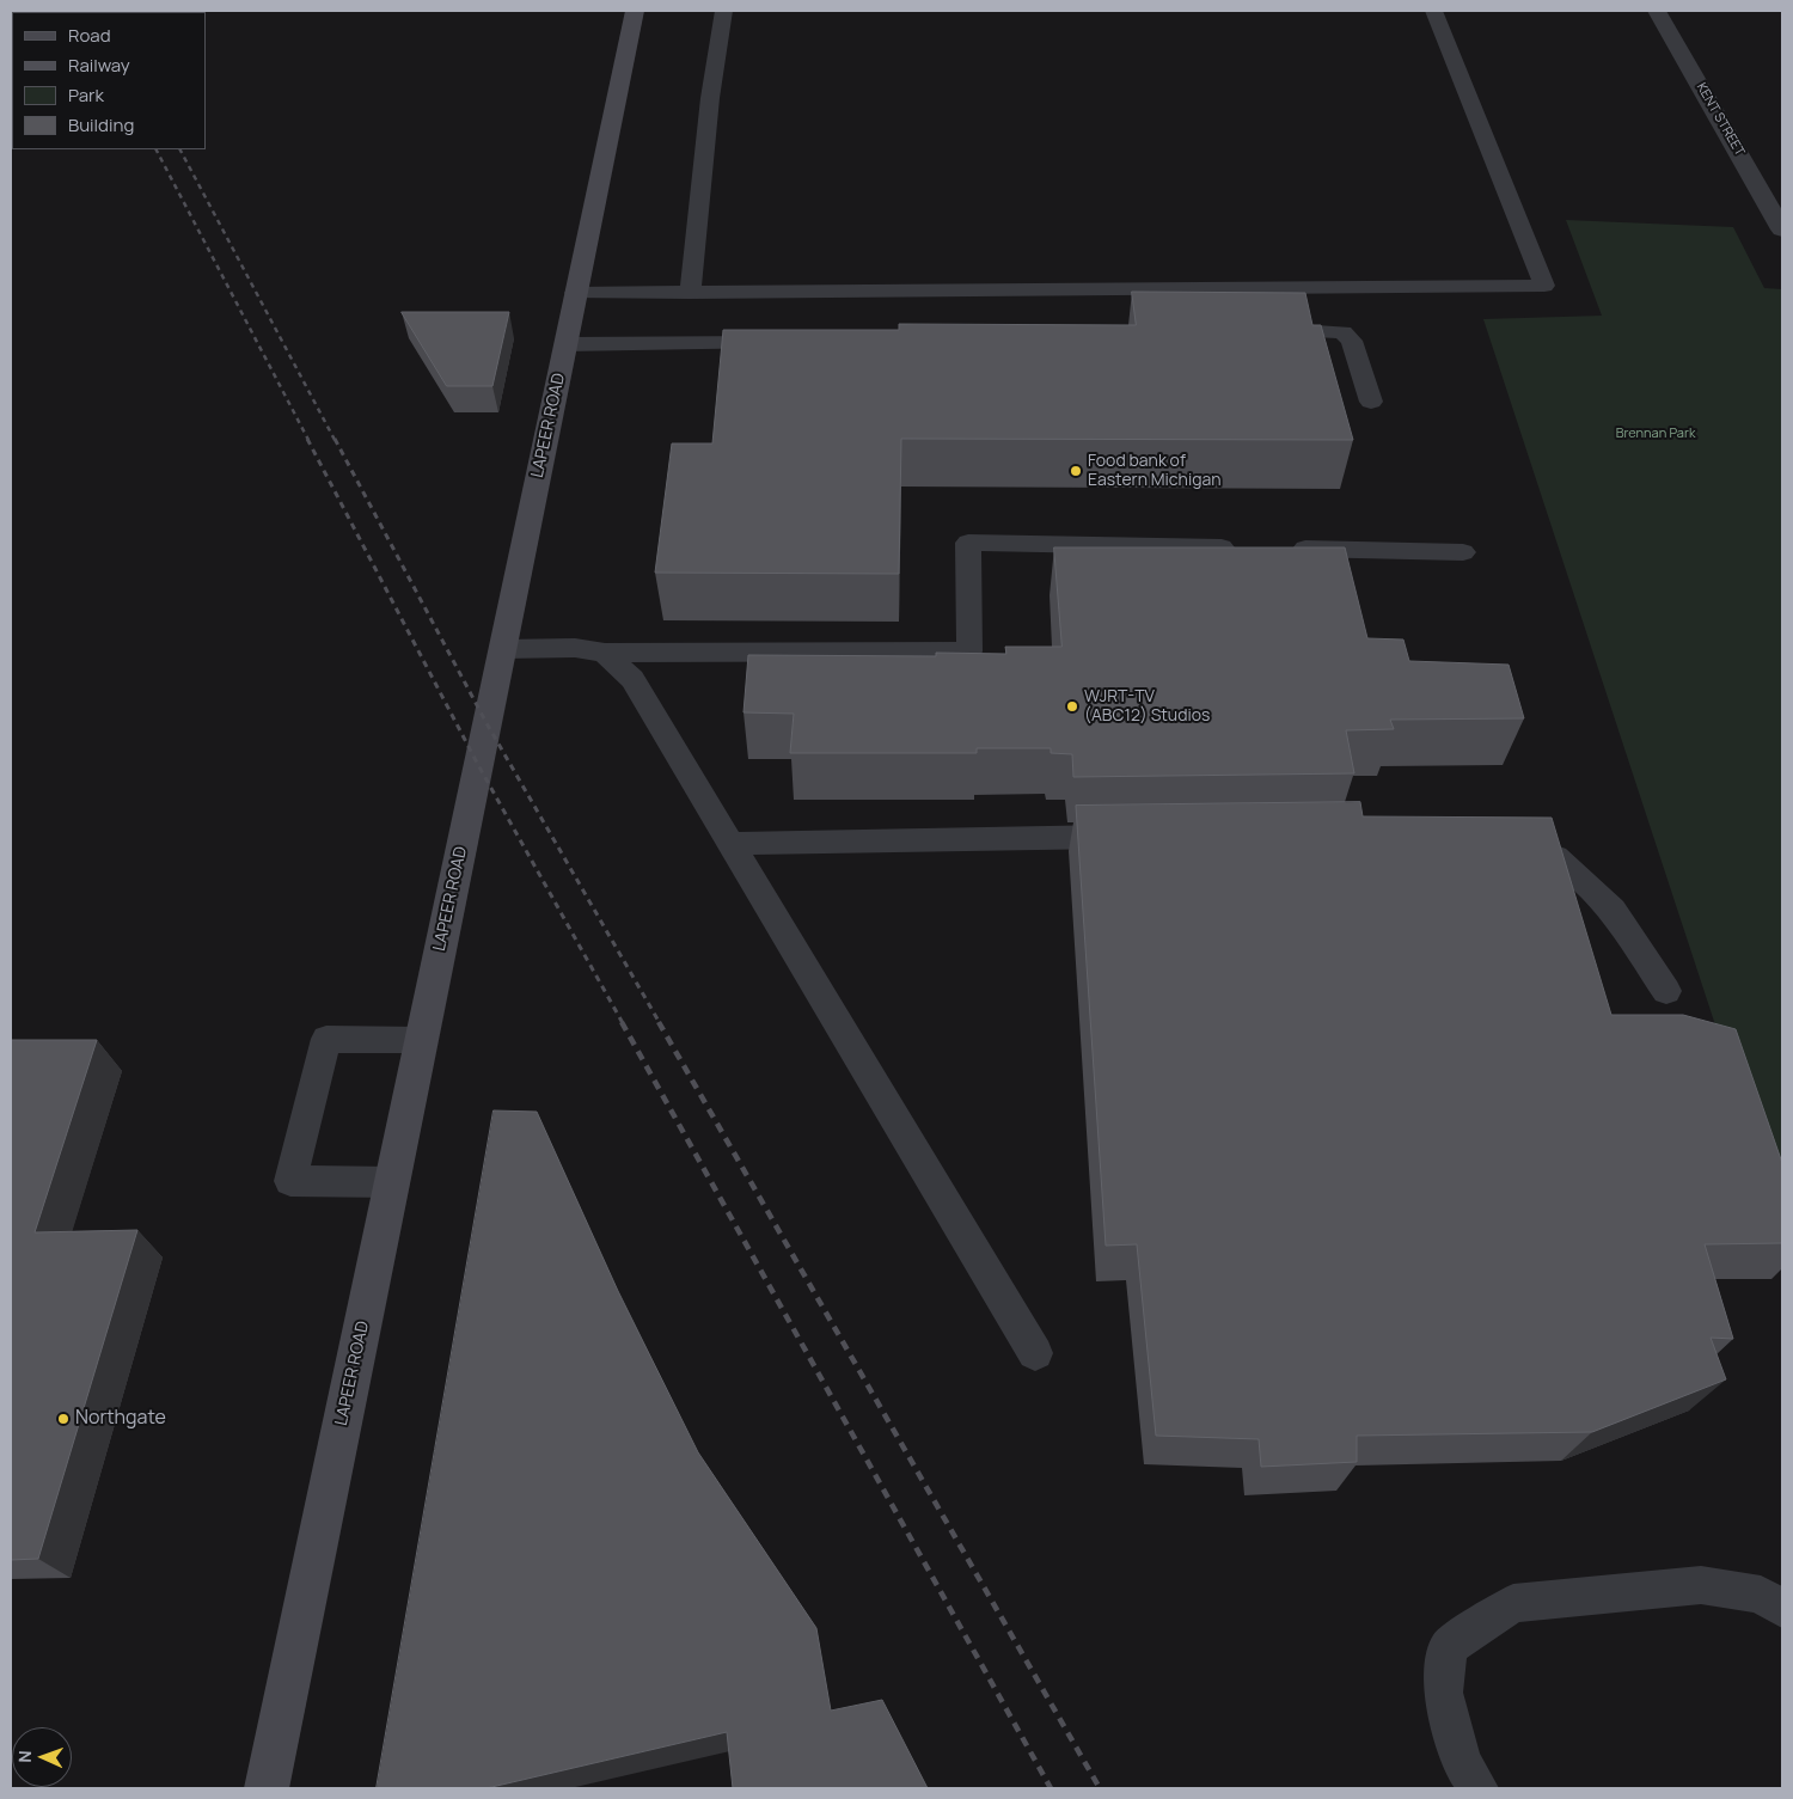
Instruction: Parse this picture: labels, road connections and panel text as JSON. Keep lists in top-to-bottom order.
{
  "streets": {
    "main road": ["LAPEER ROAD"],
    "street": ["KENT STREET"]
  },
  "parks": ["Brennan Park"],
  "places": ["Food bank of Eastern Michigan", "WJRT-TV (ABC12) Studios", "Northgate"],
  "legend": [
    "Road",
    "Railway",
    "Park",
    "Building"
  ],
  "north": "left"
}
